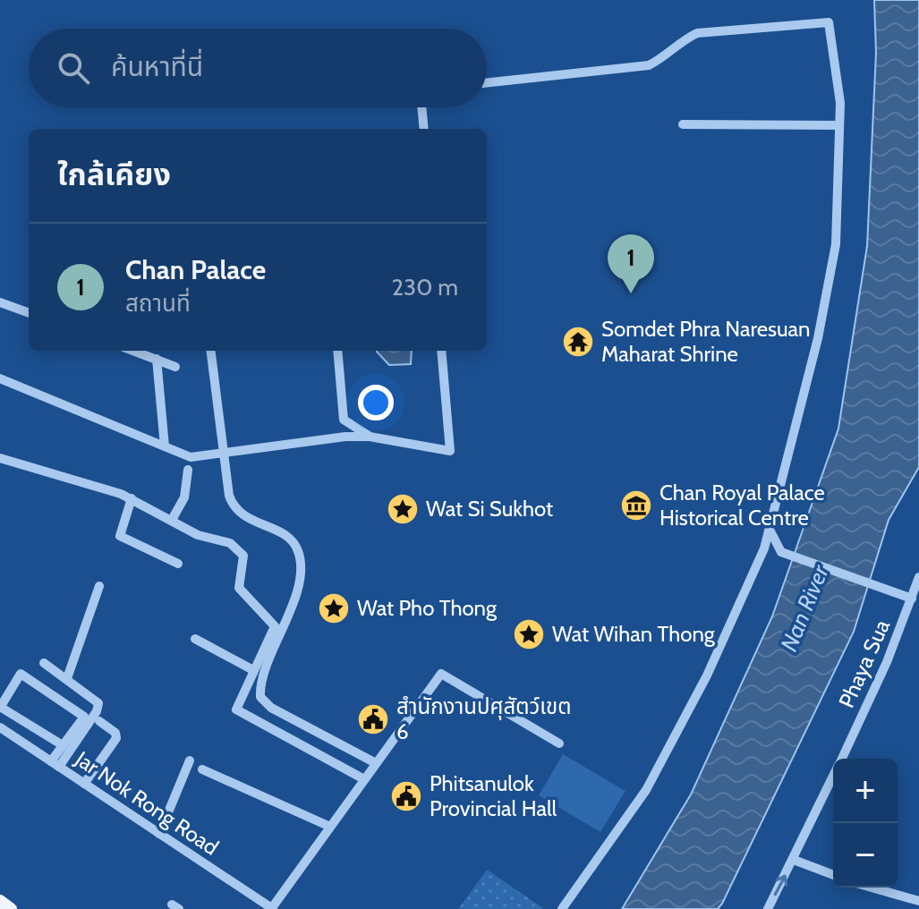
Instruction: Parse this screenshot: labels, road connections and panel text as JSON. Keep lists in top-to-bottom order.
{
  "streets": {
    "street": ["Phaya Sua", "Jar Nok Rong Road"]
  },
  "water": ["Nan River"],
  "places": {
    "temple": ["Somdet Phra Naresuan Maharat Shrine"],
    "museum": ["Chan Royal Palace Historical Centre"],
    "place": ["Wat Si Sukhot", "Wat Pho Thong", "Wat Wihan Thong"],
    "public building": ["สำนักงานปศุสัตว์เขต 6", "Phitsanulok Provincial Hall"]
  },
  "page": {
    "search": "ค้นหาที่นี่",
    "heading": "ใกล้เคียง",
    "list": [
      {
        "mark": "1",
        "name": "Chan Palace",
        "note": "สถานที่",
        "value": "230 m"
      }
    ],
    "pins": "1",
    "map_buttons": ["+", "−"]
  }
}
